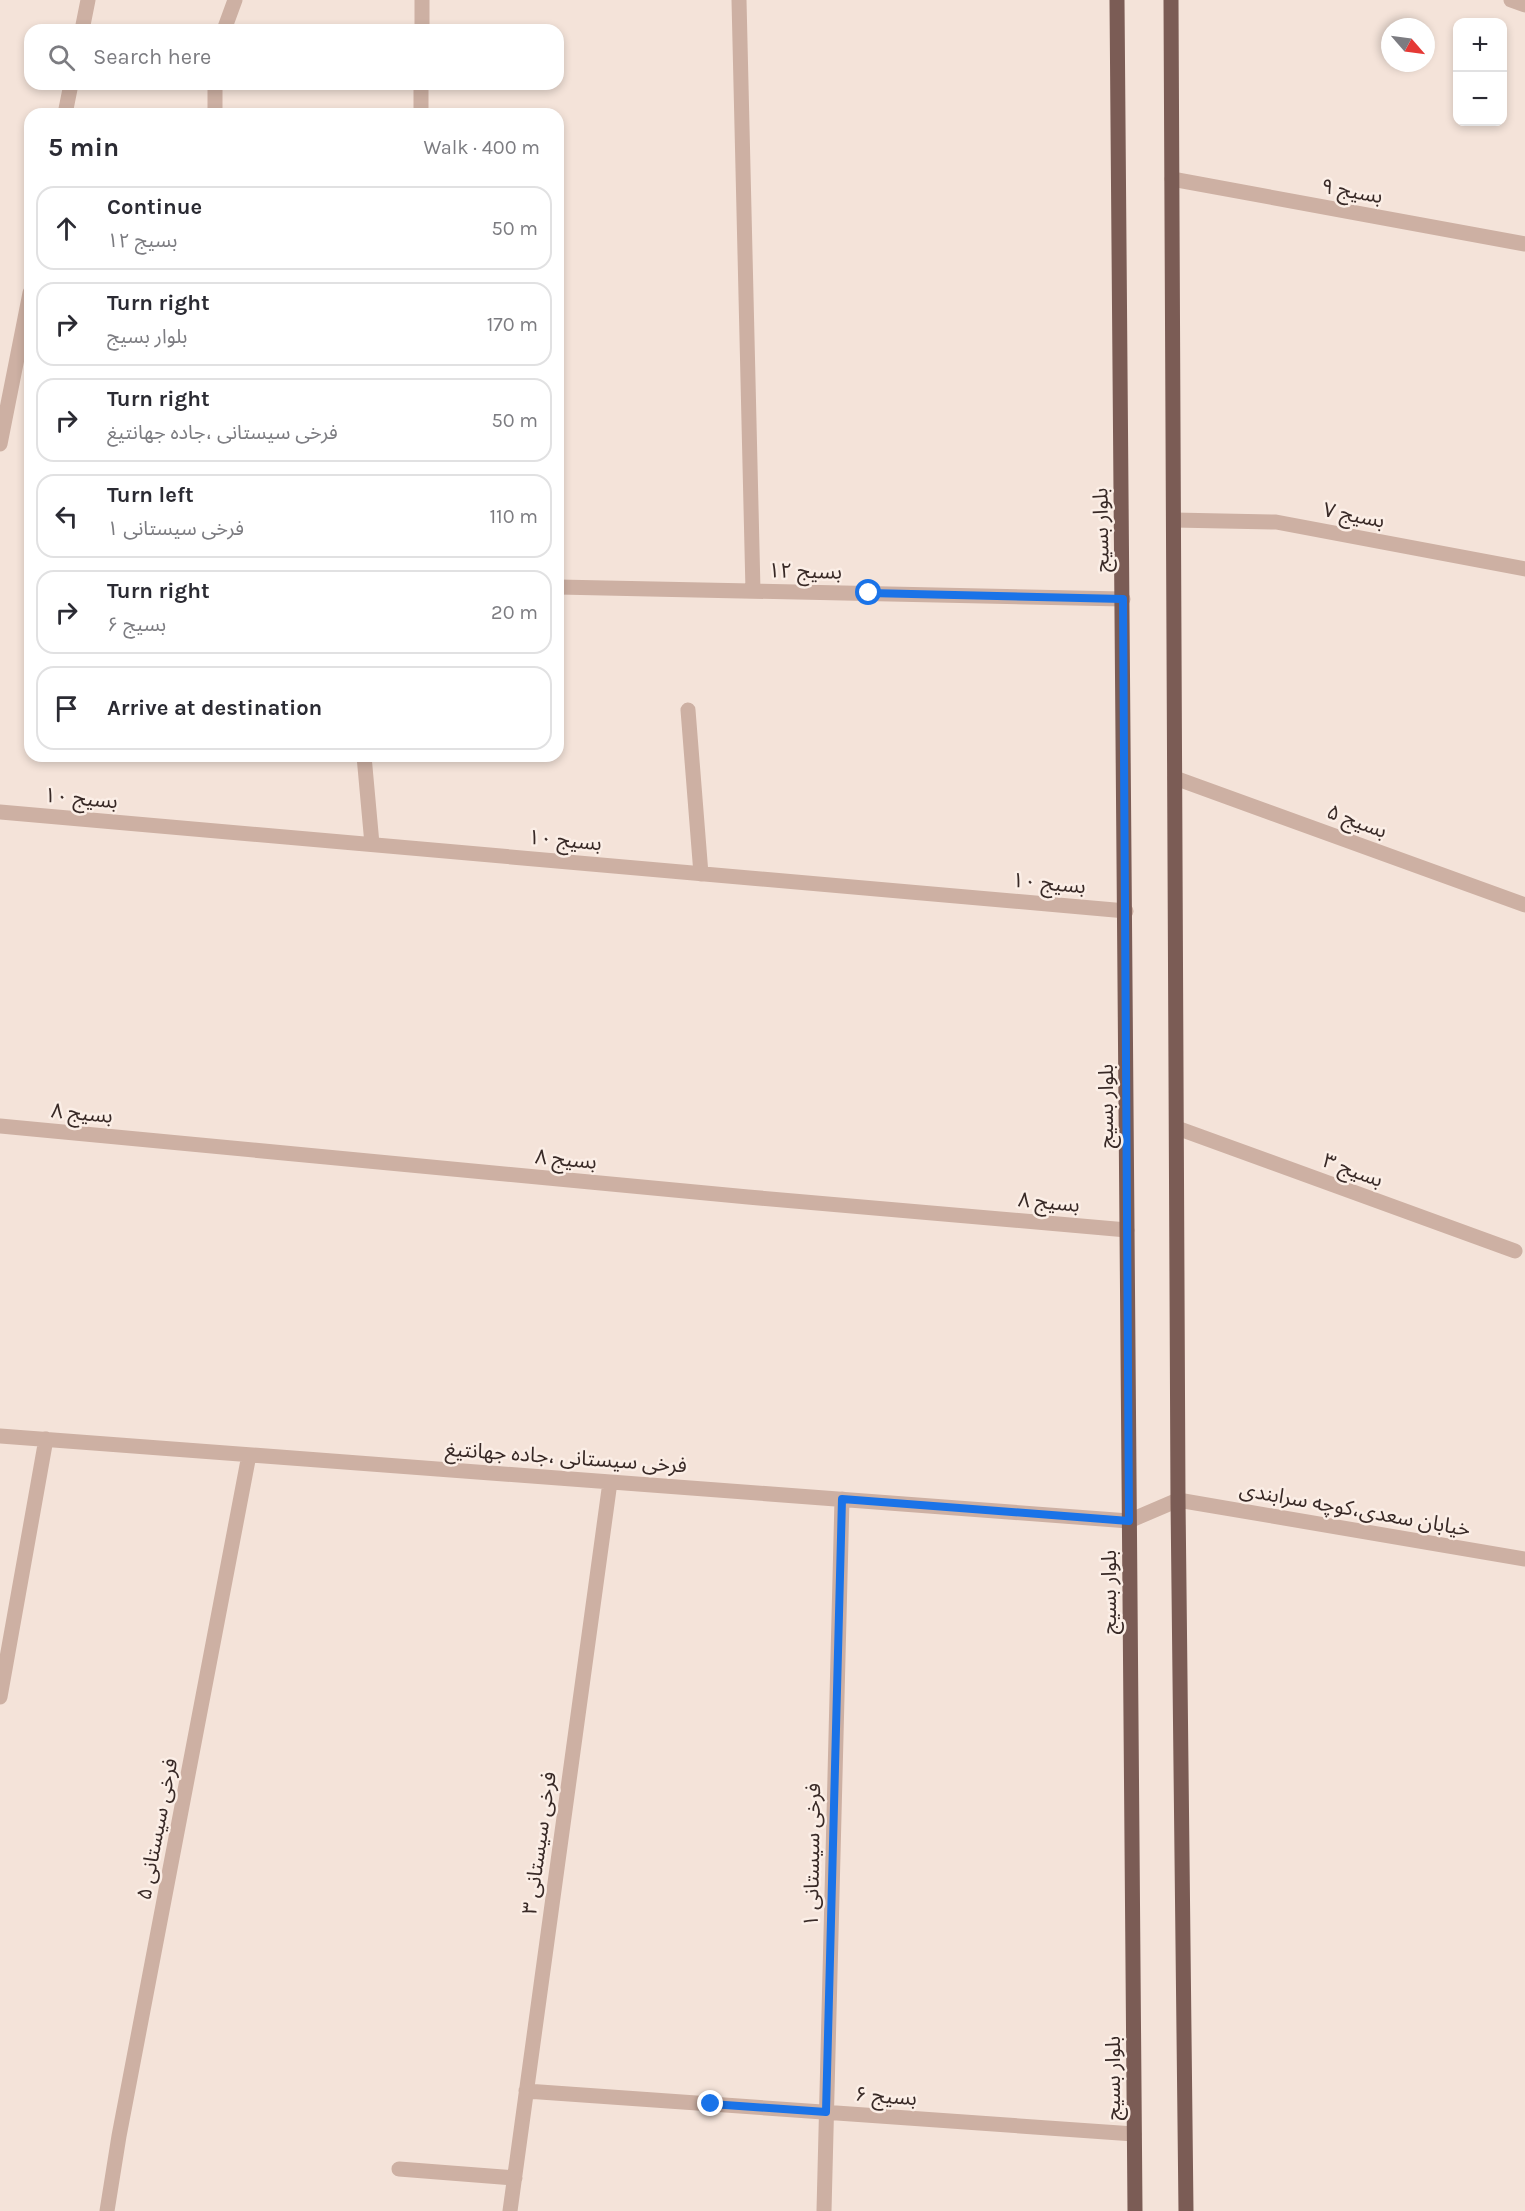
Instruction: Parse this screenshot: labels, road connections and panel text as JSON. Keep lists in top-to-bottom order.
{
  "streets": {
    "main road": ["بلوار بسیج"],
    "street": [
      "بسیج ۹",
      "بسیج ۷",
      "بسیج ۱۲",
      "بسیج ۱۰",
      "بسیج ۵",
      "بسیج ۸",
      "بسیج ۳",
      "فرخی سیستانی ،جاده جهانتیغ",
      "خیابان سعدی،کوچه سرابندی",
      "فرخی سیستانی ۵",
      "فرخی سیستانی ۳",
      "فرخی سیستانی ۱",
      "بسیج ۶"
    ]
  },
  "crossings": [
    ["بلوار بسیج", "بسیج ۱۲"],
    ["بلوار بسیج", "بسیج ۱۰"],
    ["بلوار بسیج", "بسیج ۸"],
    ["بلوار بسیج", "فرخی سیستانی ،جاده جهانتیغ"],
    ["بلوار بسیج", "بسیج ۶"],
    ["فرخی سیستانی ،جاده جهانتیغ", "فرخی سیستانی ۵"],
    ["فرخی سیستانی ،جاده جهانتیغ", "فرخی سیستانی ۳"],
    ["فرخی سیستانی ،جاده جهانتیغ", "فرخی سیستانی ۱"],
    ["فرخی سیستانی ۳", "بسیج ۶"],
    ["فرخی سیستانی ۱", "بسیج ۶"]
  ],
  "north": "bottom right",
  "page": {
    "map_buttons": ["+", "−"],
    "search": "Search here",
    "heading": ["5 min", "Walk · 400 m"],
    "list": [
      ["Continue", "بسیج ۱۲", "50 m"],
      ["Turn right", "بلوار بسیج", "170 m"],
      ["Turn right", "فرخی سیستانی ،جاده جهانتیغ", "50 m"],
      ["Turn left", "فرخی سیستانی ۱", "110 m"],
      ["Turn right", "بسیج ۶", "20 m"],
      "Arrive at destination"
    ]
  }
}
